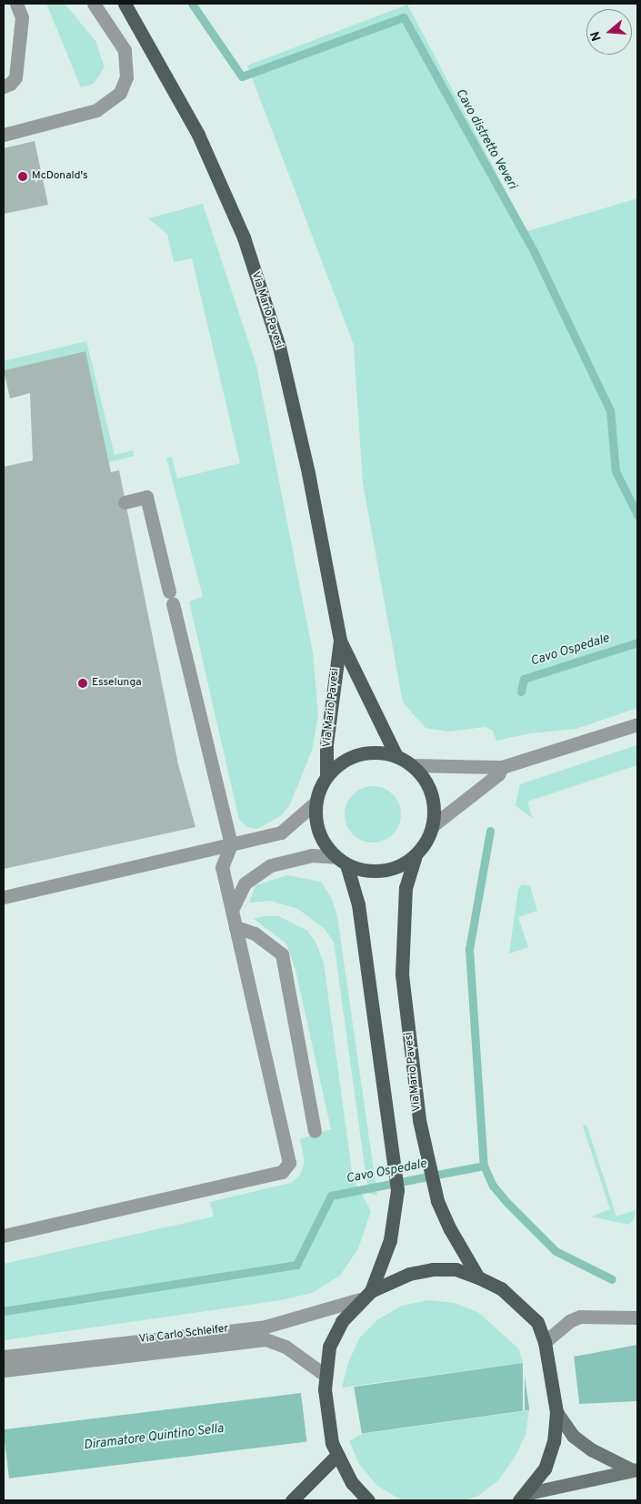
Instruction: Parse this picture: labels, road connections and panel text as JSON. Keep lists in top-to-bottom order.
{
  "streets": {
    "main road": ["Via Mario Pavesi"],
    "street": ["Via Carlo Schleifer"]
  },
  "water": ["Cavo distretto Veveri", "Cavo Ospedale", "Diramatore Quintino Sella"],
  "places": ["McDonald's", "Esselunga"],
  "north": "left"
}
